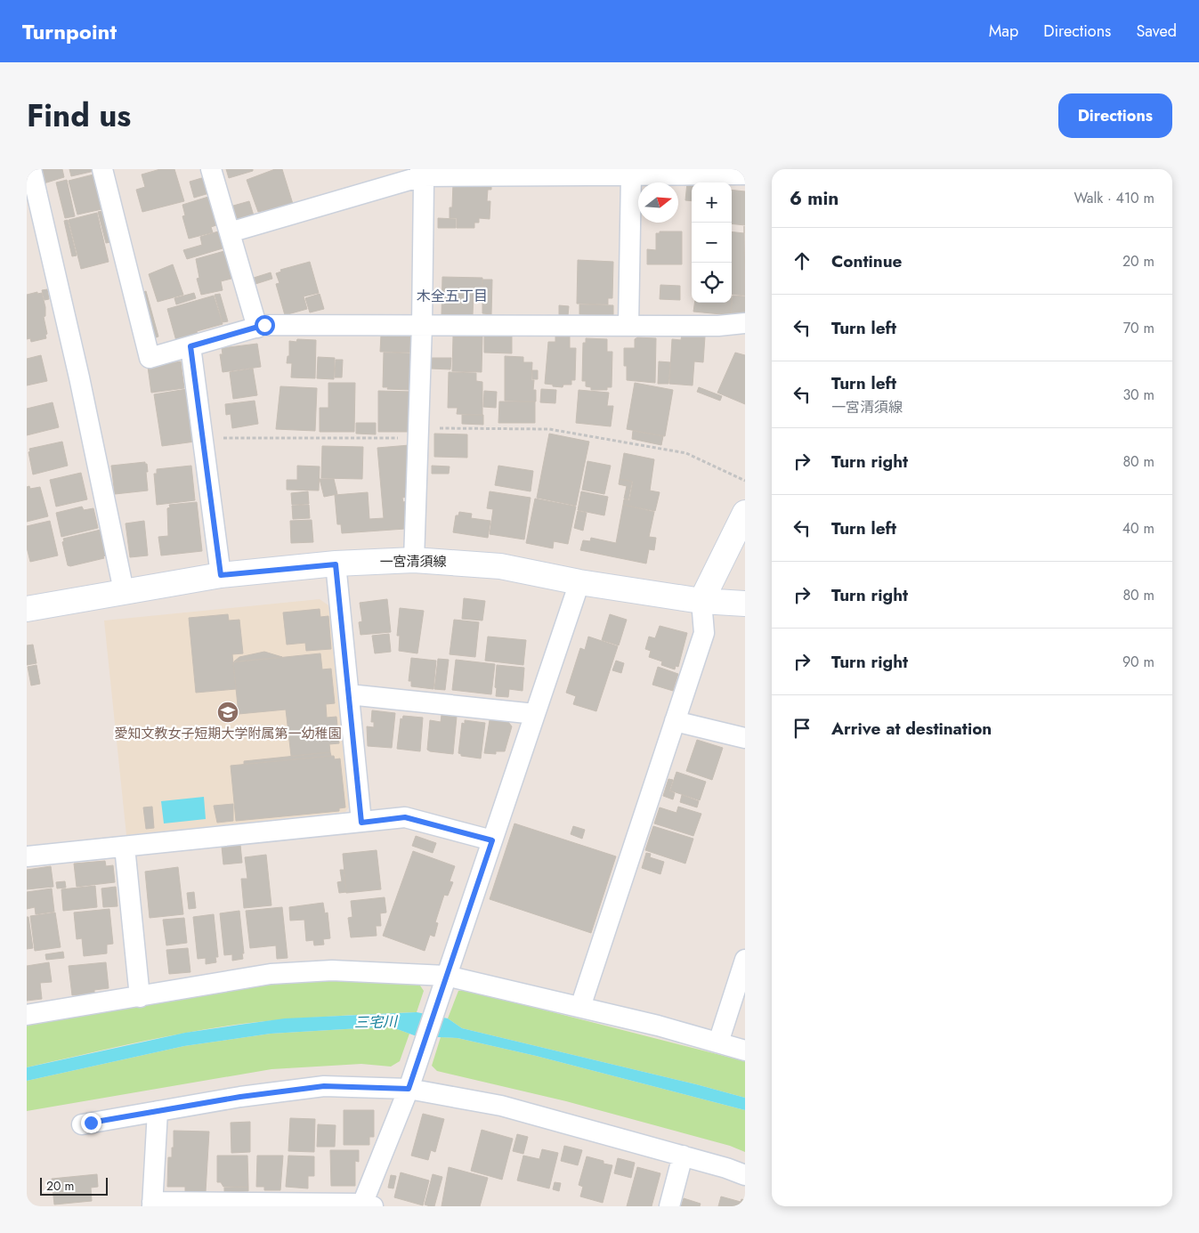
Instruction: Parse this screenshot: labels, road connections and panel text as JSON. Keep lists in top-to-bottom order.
{
  "streets": {
    "main road": ["一宮清須線"]
  },
  "districts": ["木全五丁目"],
  "water": ["三宅川"],
  "places": {
    "school or university": ["愛知文教女子短期大学附属第一幼稚園"]
  },
  "scale_bar": "20 m",
  "north": "right",
  "page": {
    "header": "Turnpoint",
    "nav": ["Map", "Directions", "Saved"],
    "title": "Find us",
    "buttons": "Directions",
    "heading": ["6 min", "Walk · 410 m"],
    "map_buttons": ["+", "−"],
    "list": [
      ["Continue", "20 m"],
      ["Turn left", "70 m"],
      ["Turn left", "一宮清須線", "30 m"],
      ["Turn right", "80 m"],
      ["Turn left", "40 m"],
      ["Turn right", "80 m"],
      ["Turn right", "90 m"],
      "Arrive at destination"
    ],
    "scale": "20 m"
  }
}
